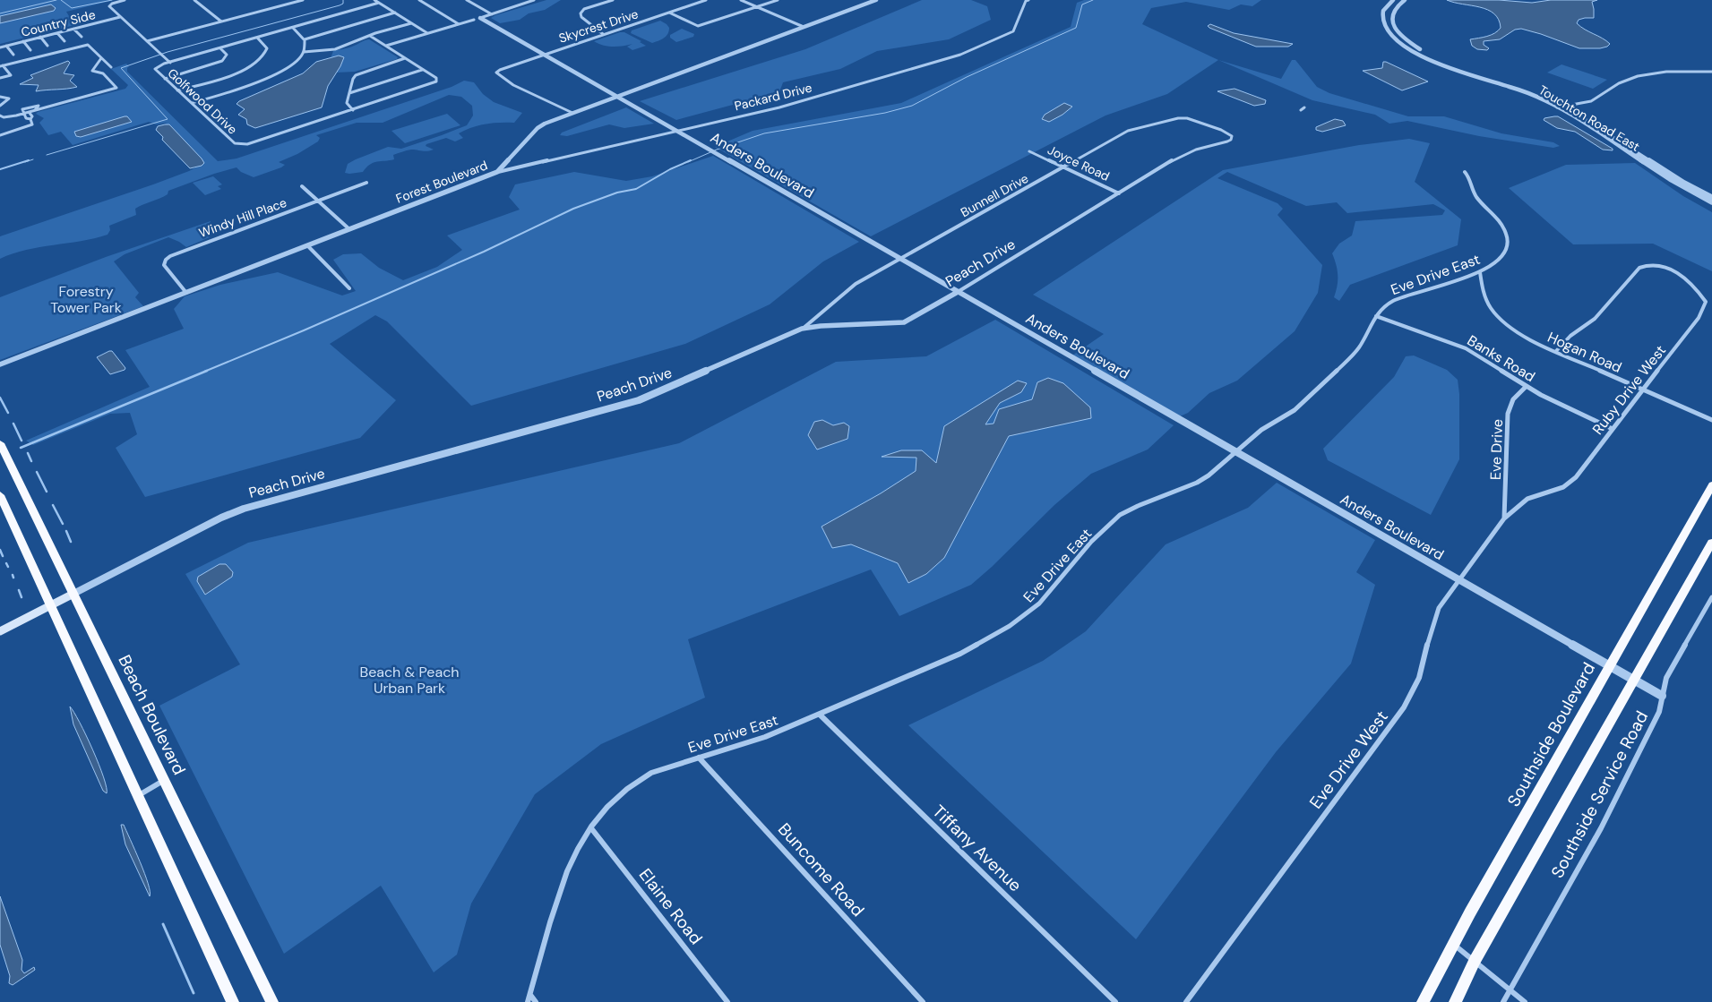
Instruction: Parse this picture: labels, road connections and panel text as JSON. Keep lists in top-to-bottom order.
{
  "streets": {
    "highway": ["Beach Boulevard", "Southside Boulevard"],
    "main road": ["Peach Drive"],
    "street": [
      "Country Side",
      "Skycrest Drive",
      "Packard Drive",
      "Golfwood Drive",
      "Touchton Road East",
      "Joyce Road",
      "Anders Boulevard",
      "Forest Boulevard",
      "Bunnell Drive",
      "Windy Hill Place",
      "Eve Drive East",
      "Hogan Road",
      "Banks Road",
      "Ruby Drive West",
      "Eve Drive",
      "Eve Drive West",
      "Southside Service Road",
      "Tiffany Avenue",
      "Buncome Road",
      "Elaine Road"
    ]
  },
  "crossings": [
    ["Skycrest Drive", "Anders Boulevard"],
    ["Skycrest Drive", "Forest Boulevard"],
    ["Packard Drive", "Anders Boulevard"],
    ["Packard Drive", "Forest Boulevard"],
    ["Joyce Road", "Bunnell Drive"],
    ["Joyce Road", "Peach Drive"],
    ["Anders Boulevard", "Forest Boulevard"],
    ["Anders Boulevard", "Bunnell Drive"],
    ["Anders Boulevard", "Peach Drive"],
    ["Anders Boulevard", "Eve Drive East"],
    ["Anders Boulevard", "Southside Boulevard"],
    ["Anders Boulevard", "Eve Drive West"],
    ["Anders Boulevard", "Southside Service Road"],
    ["Forest Boulevard", "Windy Hill Place"],
    ["Bunnell Drive", "Peach Drive"],
    ["Peach Drive", "Beach Boulevard"],
    ["Eve Drive East", "Hogan Road"],
    ["Eve Drive East", "Banks Road"],
    ["Eve Drive East", "Tiffany Avenue"],
    ["Eve Drive East", "Buncome Road"],
    ["Eve Drive East", "Elaine Road"],
    ["Hogan Road", "Ruby Drive West"],
    ["Banks Road", "Ruby Drive West"],
    ["Banks Road", "Eve Drive"],
    ["Ruby Drive West", "Eve Drive"],
    ["Ruby Drive West", "Eve Drive West"],
    ["Eve Drive", "Eve Drive West"]
  ],
  "parks": ["Forestry Tower Park", "Beach & Peach Urban Park"]
}
